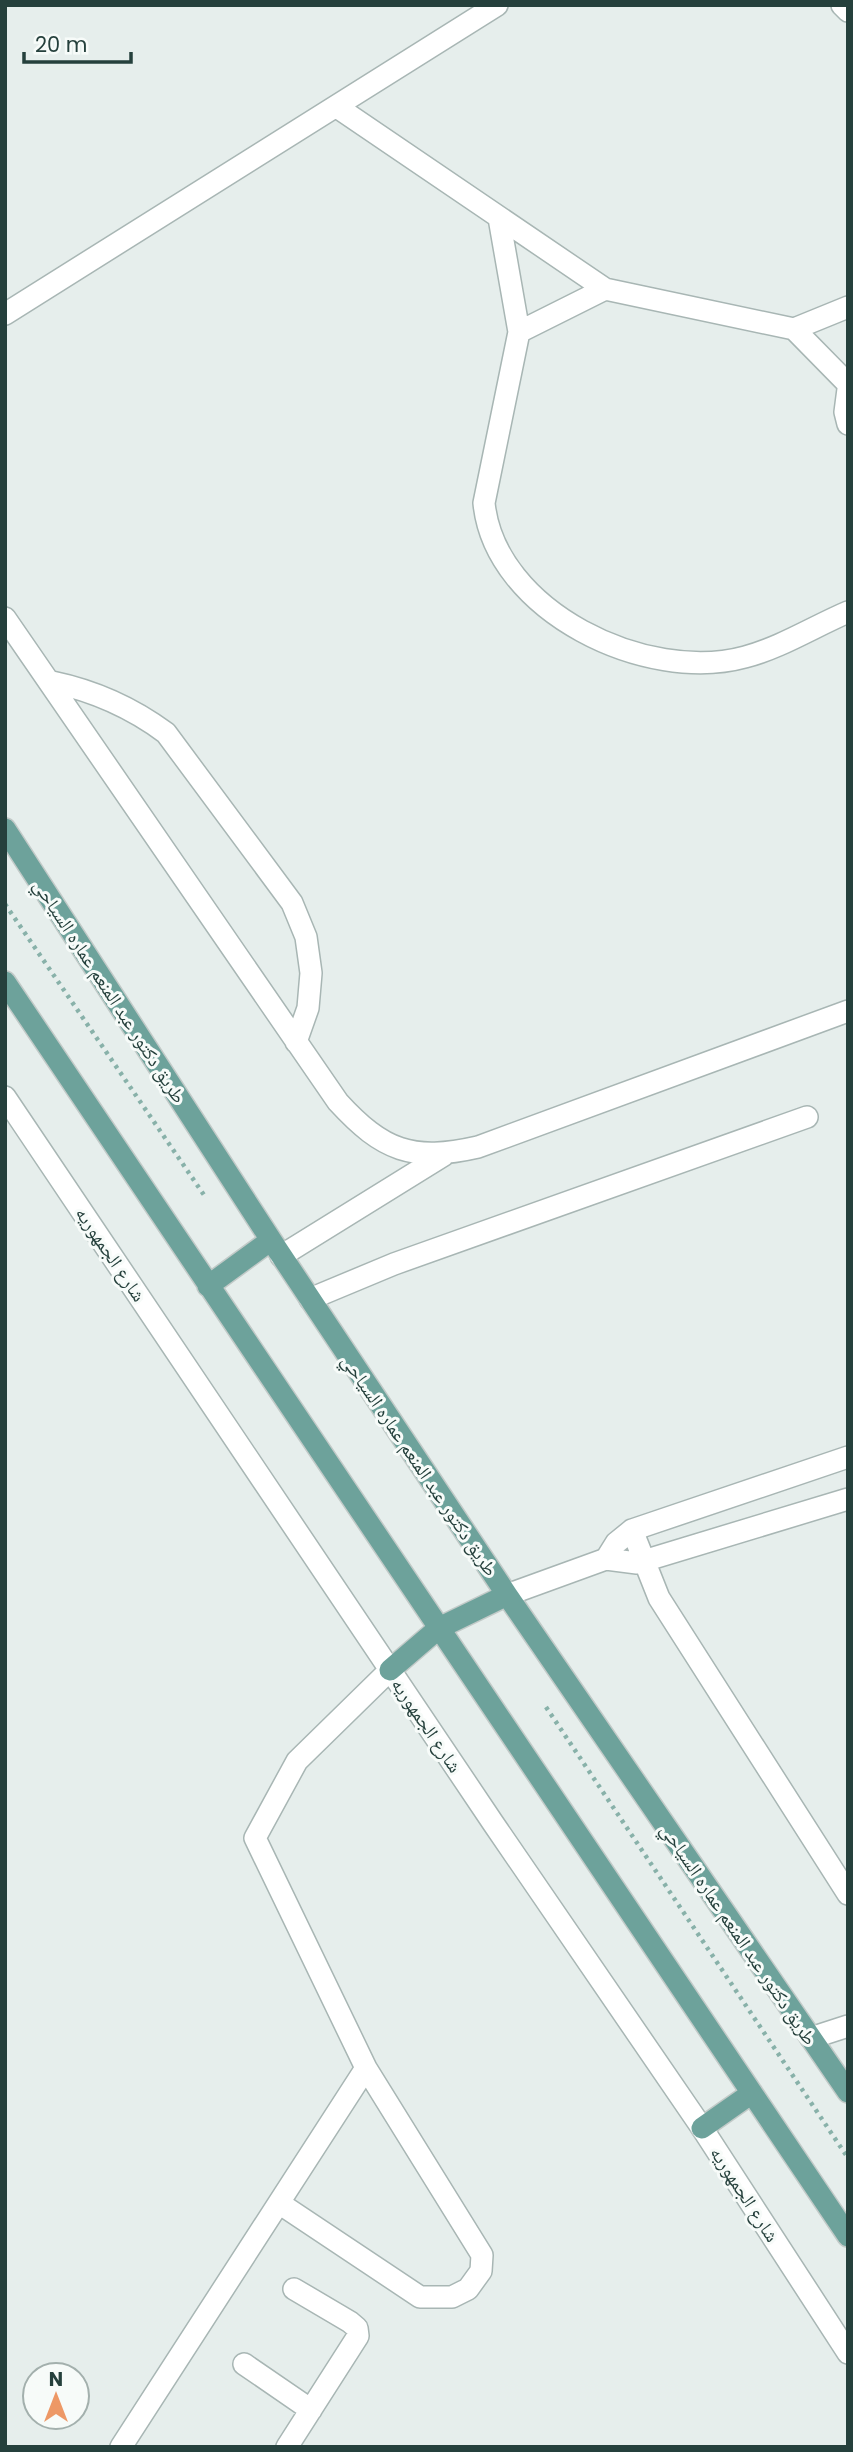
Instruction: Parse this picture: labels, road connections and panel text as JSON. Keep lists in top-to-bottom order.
{
  "streets": {
    "main road": ["طريق دكتور عبد المنعم عماره السياحي"],
    "street": ["شارع الجمهوريه"]
  },
  "scale_bar": "20 m",
  "north": "top"
}
